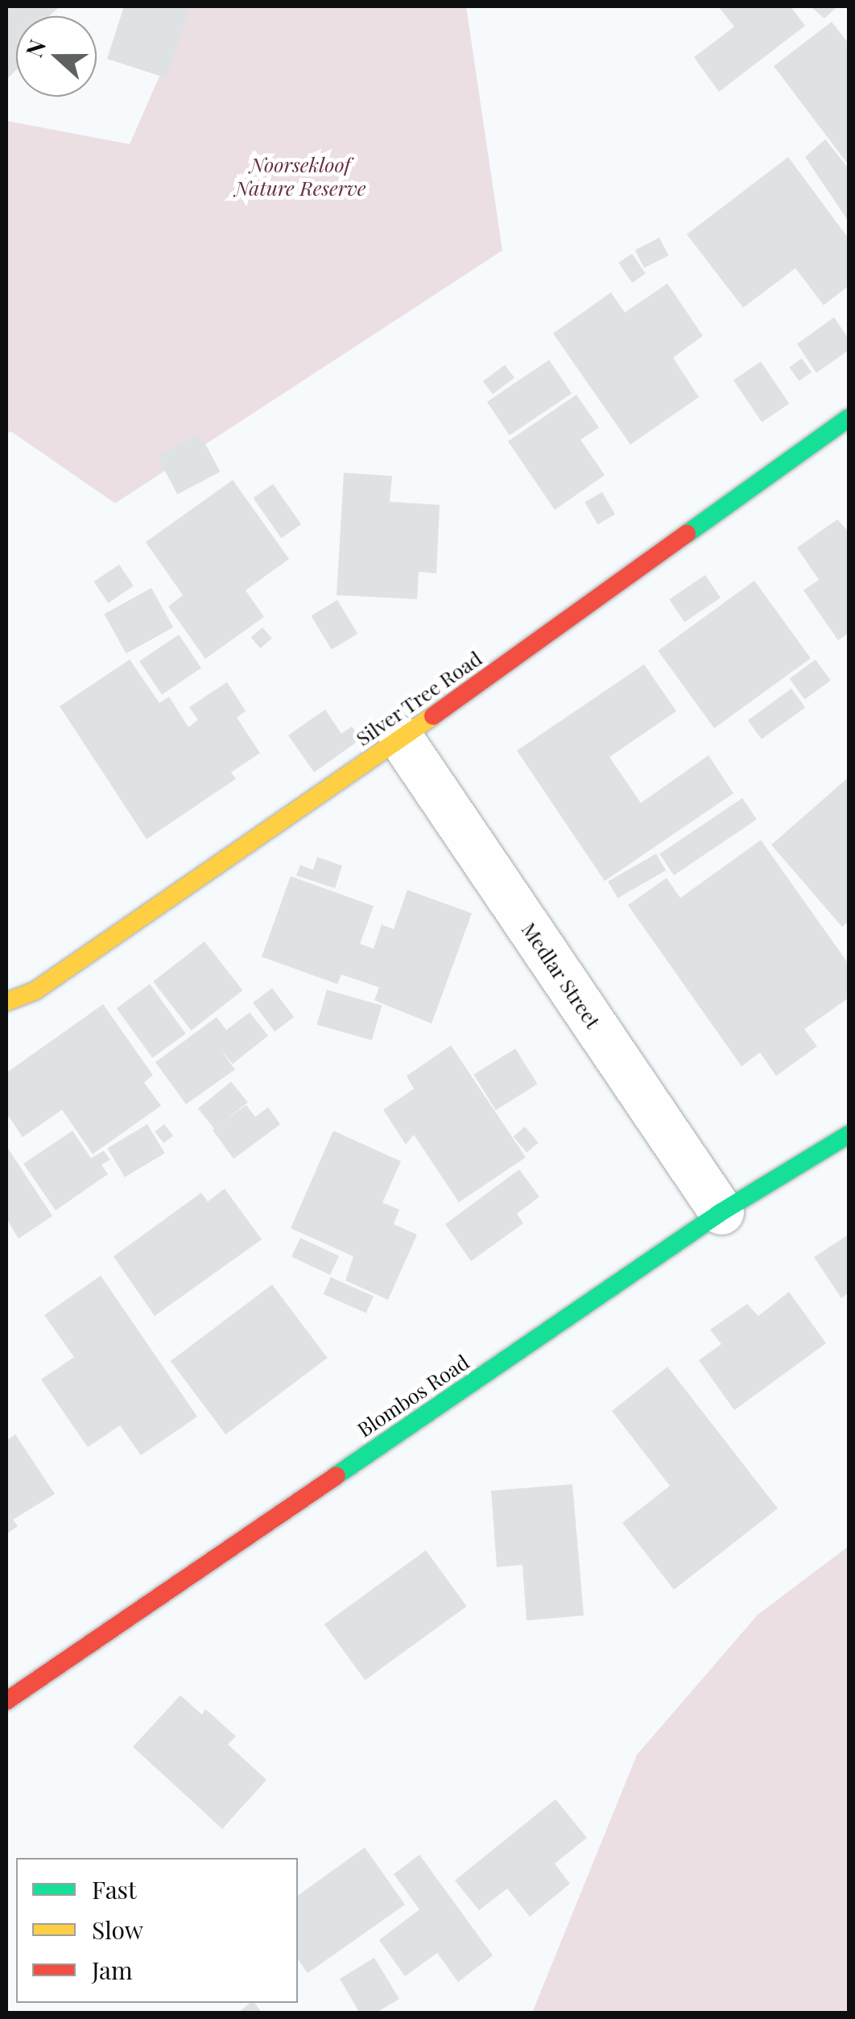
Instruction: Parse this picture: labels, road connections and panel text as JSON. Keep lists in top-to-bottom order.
{
  "streets": {
    "street": ["Silver Tree Road", "Medlar Street", "Blombos Road"]
  },
  "crossings": [
    ["Silver Tree Road", "Medlar Street"],
    ["Medlar Street", "Blombos Road"]
  ],
  "parks": ["Noorsekloof Nature Reserve"],
  "legend": ["Fast", "Slow", "Jam"],
  "north": "left"
}
